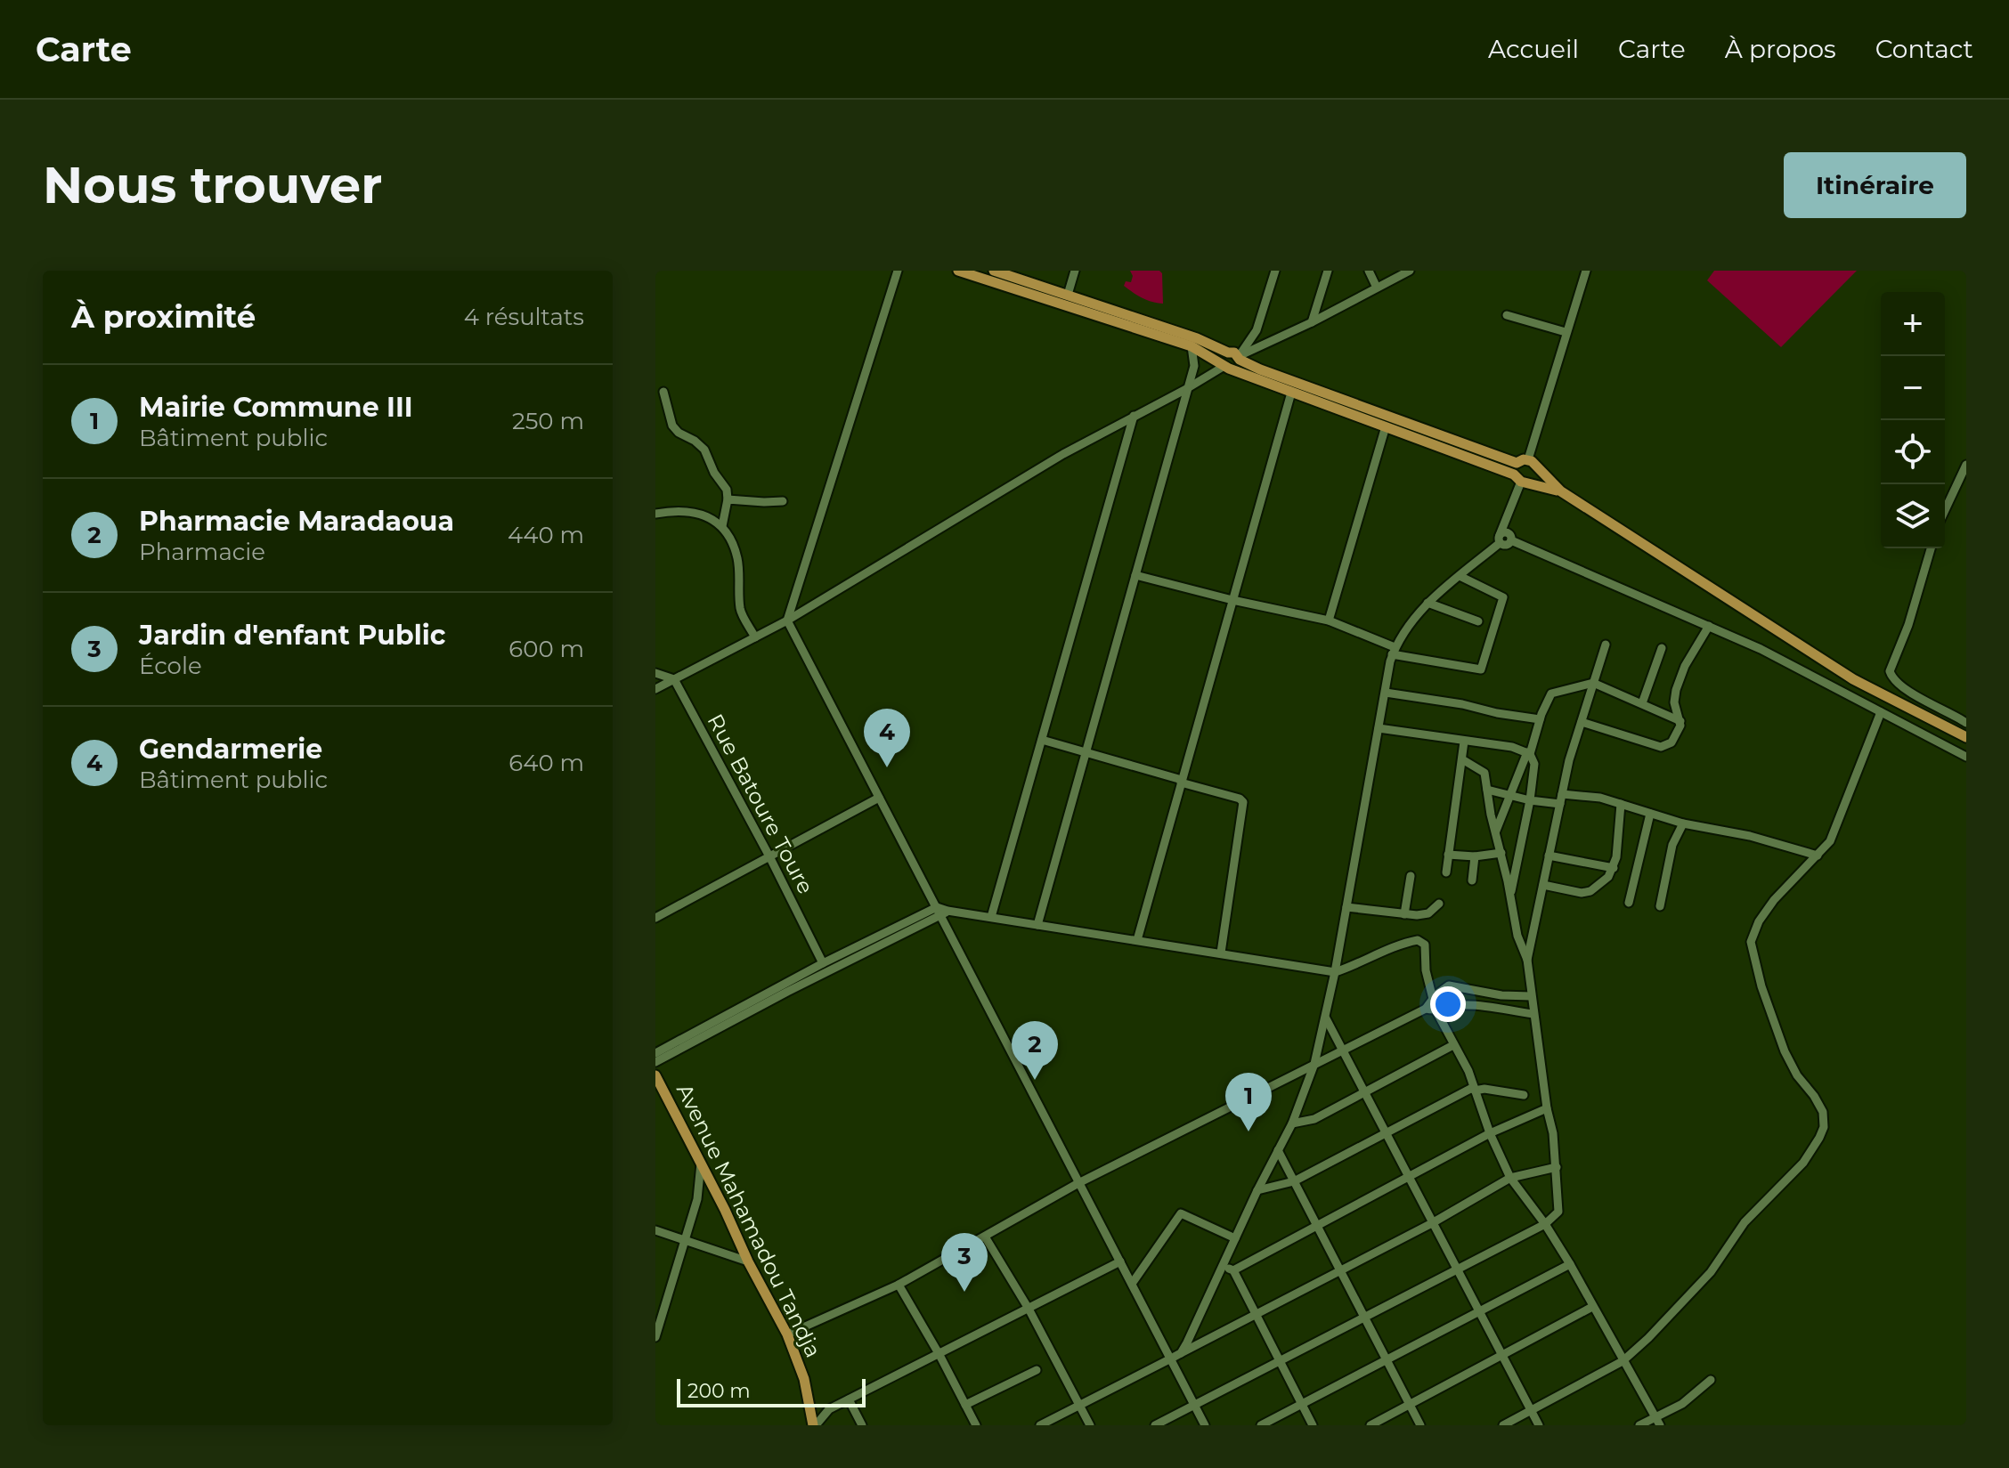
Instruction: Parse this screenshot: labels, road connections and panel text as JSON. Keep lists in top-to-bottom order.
{
  "streets": {
    "main road": ["Avenue Mahamadou Tandja"],
    "street": ["Rue Batoure Toure"]
  },
  "scale_bar": "200 m",
  "page": {
    "header": "Carte",
    "nav": [
      "Accueil",
      "Carte",
      "À propos",
      "Contact"
    ],
    "buttons": "Itinéraire",
    "title": "Nous trouver",
    "heading": ["À proximité", "4 résultats"],
    "map_buttons": ["+", "−"],
    "list": [
      {
        "mark": "1",
        "name": "Mairie Commune III",
        "note": "Bâtiment public",
        "value": "250 m"
      },
      {
        "mark": "2",
        "name": "Pharmacie Maradaoua",
        "note": "Pharmacie",
        "value": "440 m"
      },
      {
        "mark": "3",
        "name": "Jardin d'enfant Public",
        "note": "École",
        "value": "600 m"
      },
      {
        "mark": "4",
        "name": "Gendarmerie",
        "note": "Bâtiment public",
        "value": "640 m"
      }
    ],
    "pins": [
      "4",
      "2",
      "1",
      "3"
    ],
    "scale": "200 m"
  }
}
